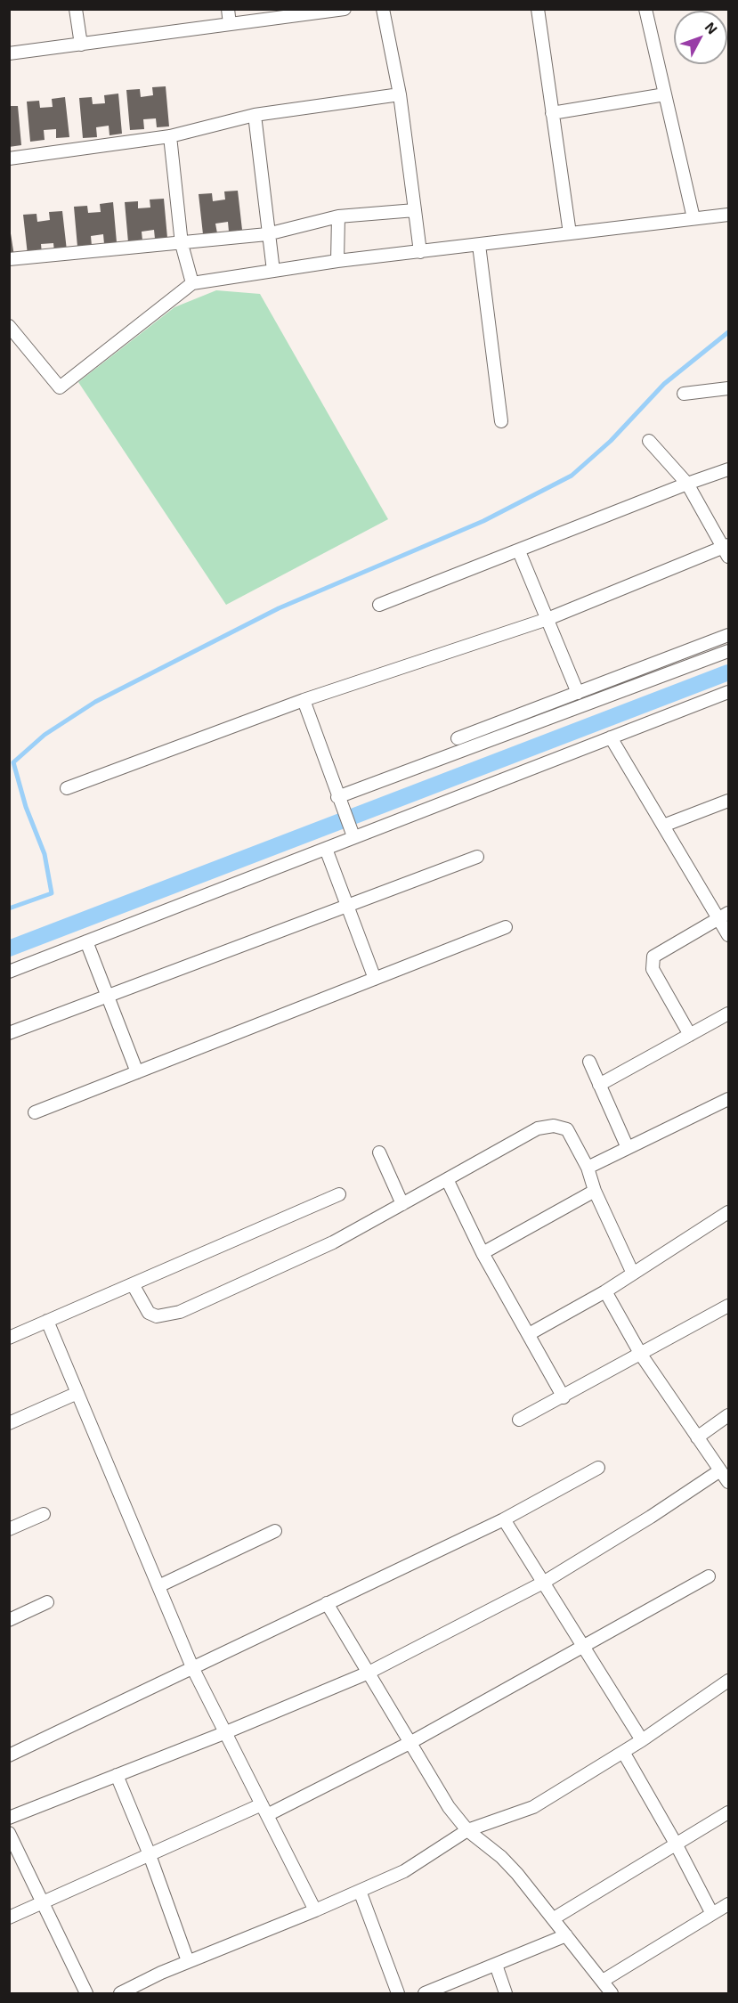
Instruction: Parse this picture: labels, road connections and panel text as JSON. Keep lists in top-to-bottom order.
{
  "north": "top right"
}
